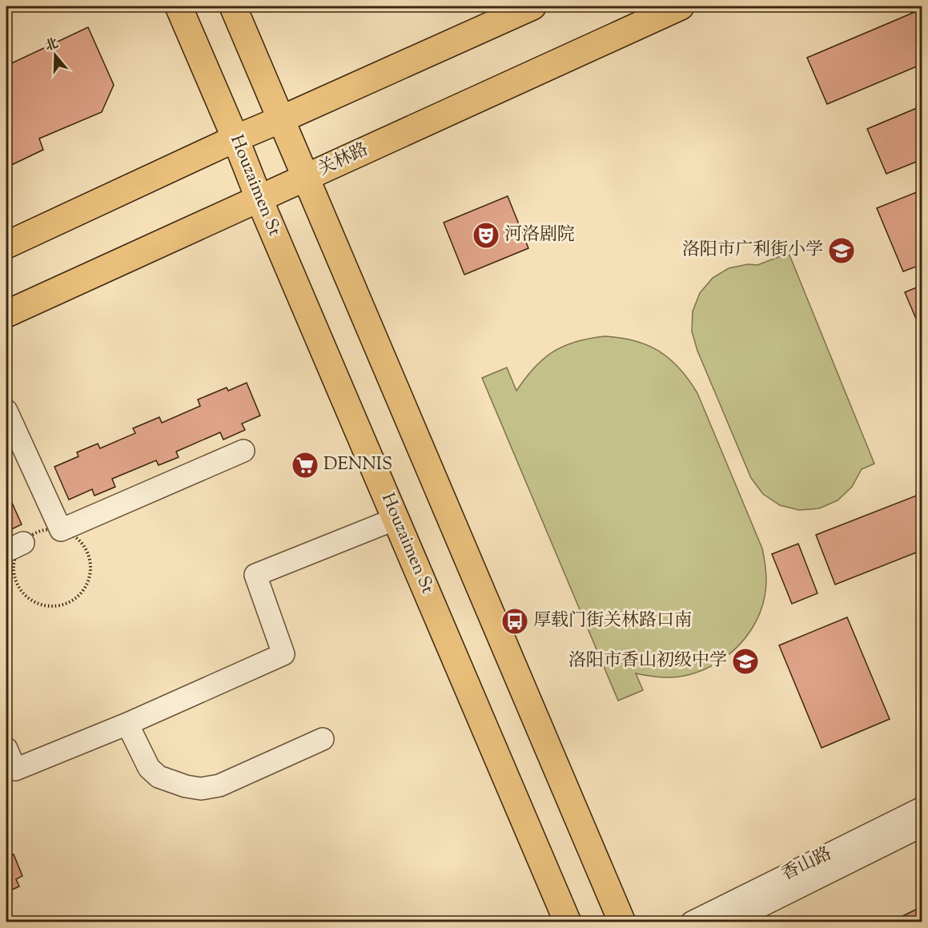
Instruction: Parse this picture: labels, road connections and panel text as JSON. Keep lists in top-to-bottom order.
{
  "streets": {
    "main road": ["关林路", "Houzaimen St"],
    "street": ["香山路"]
  },
  "crossings": [
    ["关林路", "Houzaimen St"]
  ],
  "places": {
    "theatre": ["河洛剧院"],
    "school or university": ["洛阳市广利街小学", "洛阳市香山初级中学"],
    "supermarket": ["DENNIS"],
    "bus stop": ["厚载门街关林路口南"]
  },
  "north": "top"
}
